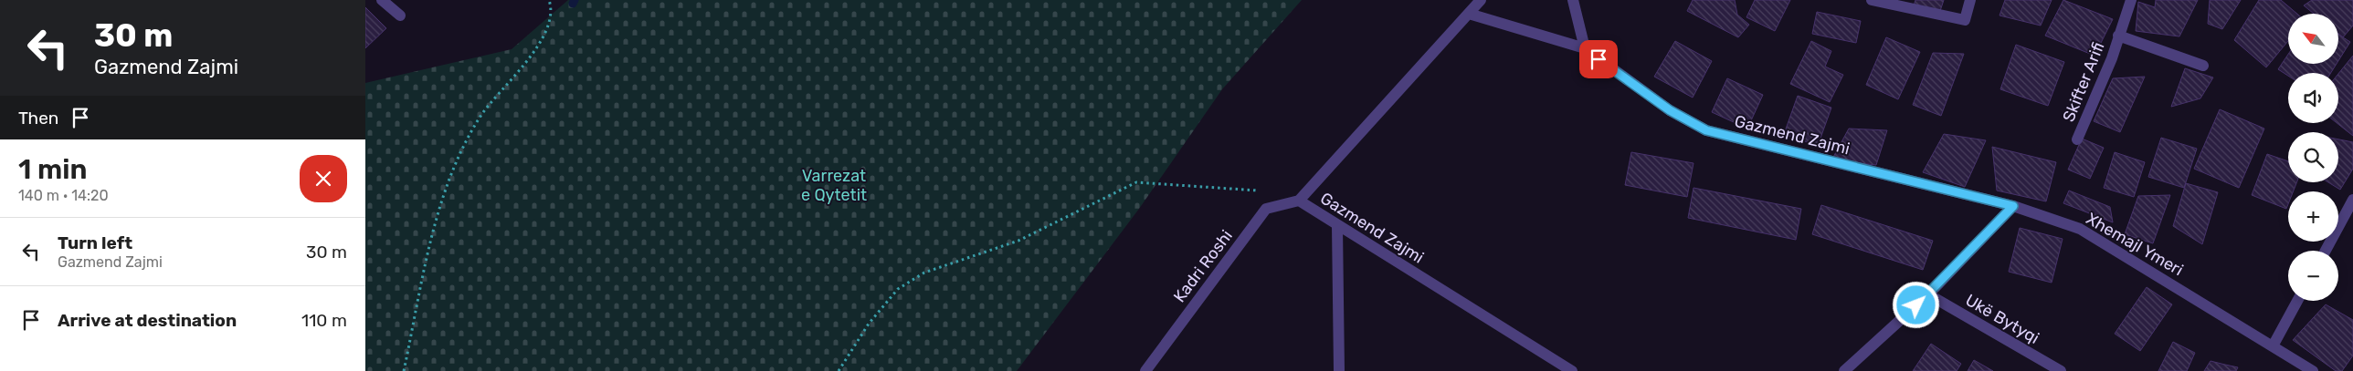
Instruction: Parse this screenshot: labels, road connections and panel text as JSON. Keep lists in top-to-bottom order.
{
  "streets": {
    "street": [
      "Skifter Arifi",
      "Gazmend Zajmi",
      "Xhemajl Ymeri",
      "Kadri Roshi",
      "Ukë Bytyqi"
    ]
  },
  "crossings": [
    ["Gazmend Zajmi", "Xhemajl Ymeri"],
    ["Gazmend Zajmi", "Kadri Roshi"]
  ],
  "parks": ["Varrezat e Qytetit"],
  "north": "top left",
  "page": {
    "turn": ["30 m", "Gazmend Zajmi"],
    "map_buttons": ["+", "−"],
    "then": "Then",
    "heading": ["1 min", "140 m · 14:20"],
    "list": [
      {
        "name": "Turn left",
        "note": "Gazmend Zajmi",
        "value": "30 m"
      },
      {
        "name": "Arrive at destination",
        "value": "110 m"
      }
    ]
  }
}
